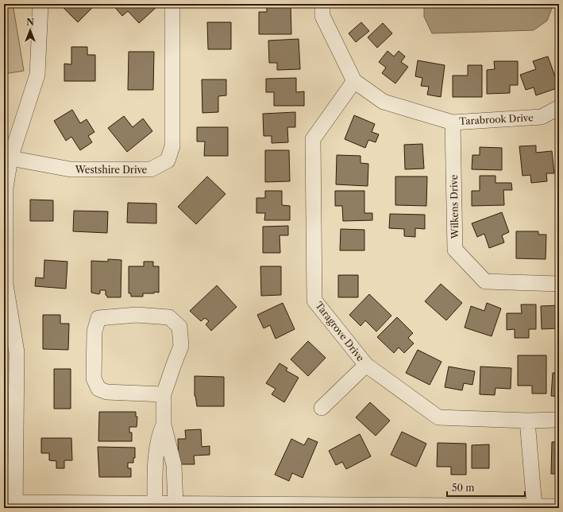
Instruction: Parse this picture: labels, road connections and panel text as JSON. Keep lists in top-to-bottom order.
{
  "streets": {
    "street": [
      "Tarabrook Drive",
      "Westshire Drive",
      "Wilkens Drive",
      "Taragrove Drive"
    ]
  },
  "crossings": [
    ["Tarabrook Drive", "Wilkens Drive"],
    ["Tarabrook Drive", "Taragrove Drive"]
  ],
  "scale_bar": "50 m",
  "north": "top"
}
